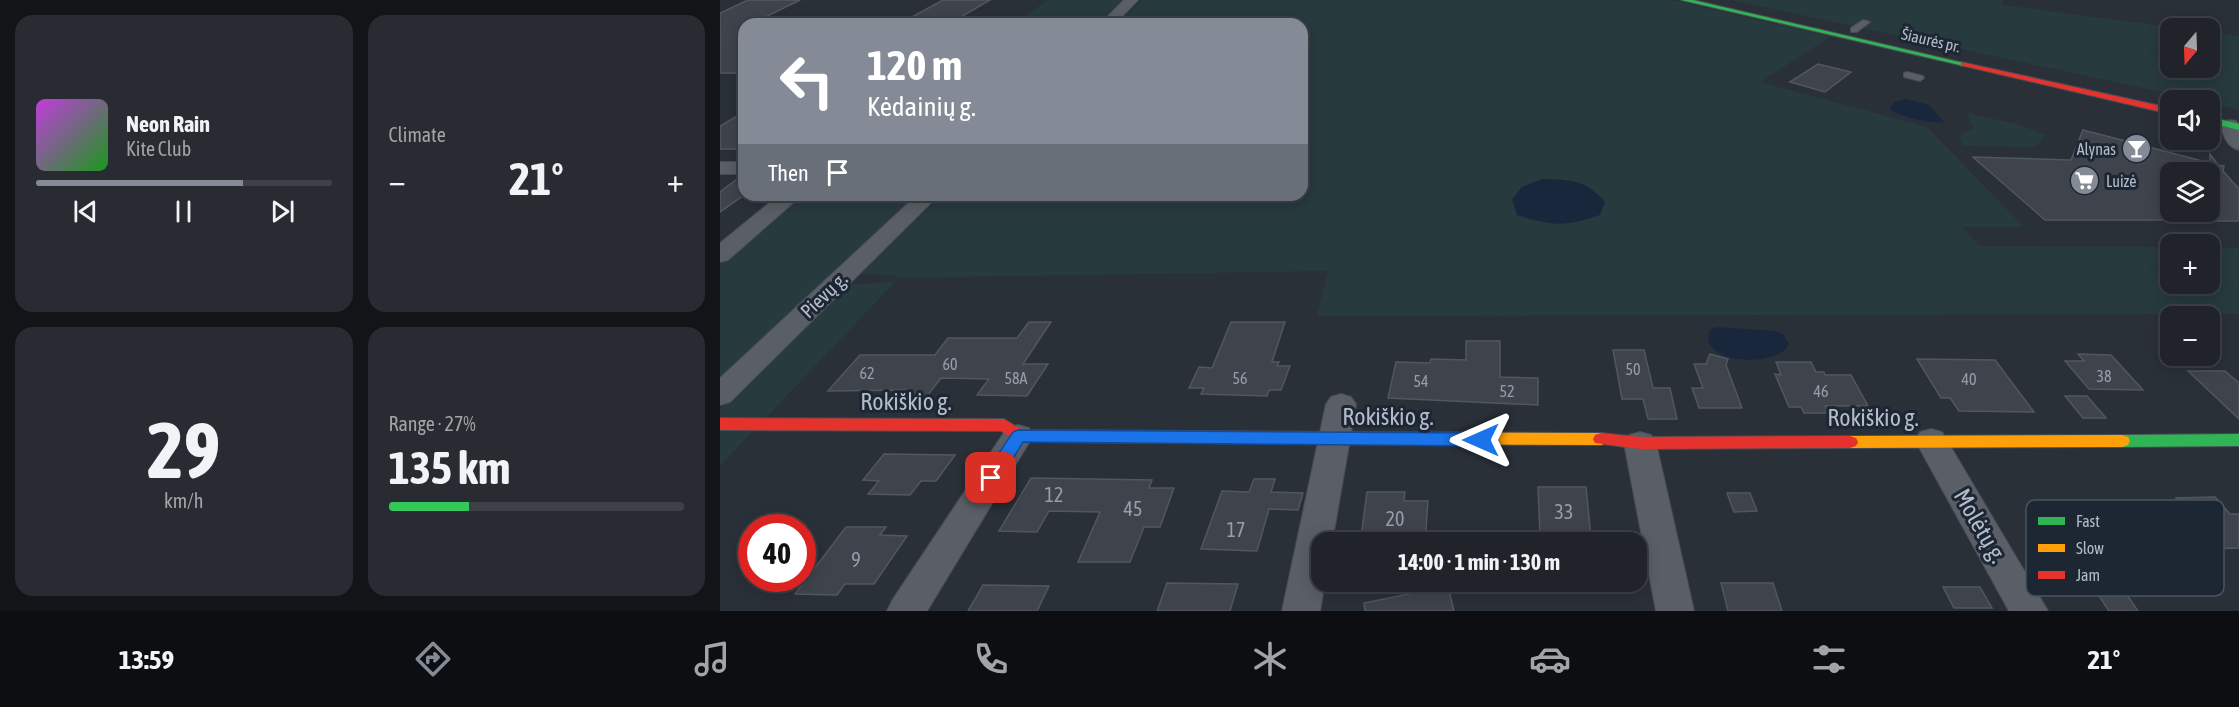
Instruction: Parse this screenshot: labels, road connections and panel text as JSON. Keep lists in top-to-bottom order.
{
  "streets": {
    "main road": ["Šiaurės pr.", "Rokiškio g."],
    "street": ["Pievų g.", "Molėtų g."]
  },
  "crossings": [
    ["Rokiškio g.", "Molėtų g."]
  ],
  "places": {
    "bar": ["Alynas"],
    "supermarket": ["Luizė"]
  },
  "house_numbers": [
    "60",
    "50",
    "62",
    "38",
    "58A",
    "56",
    "40",
    "54",
    "52",
    "46",
    "12",
    "45",
    "33",
    "20",
    "17",
    "9"
  ],
  "legend": ["Fast", "Slow", "Jam"],
  "north": "bottom",
  "page": {
    "tile": [
      "Climate",
      ["29", "km/h"],
      ["Range · 27%", "135 km"]
    ],
    "map_buttons": ["+", "−"],
    "turn": ["120 m", "Kėdainių g."],
    "song": ["Neon Rain", "Kite Club"],
    "then": "Then",
    "heat": ["−", "21°", "+"],
    "limit": "40",
    "trip": "14:00 · 1 min · 130 m",
    "tabs": ["13:59", "21°"]
  }
}
